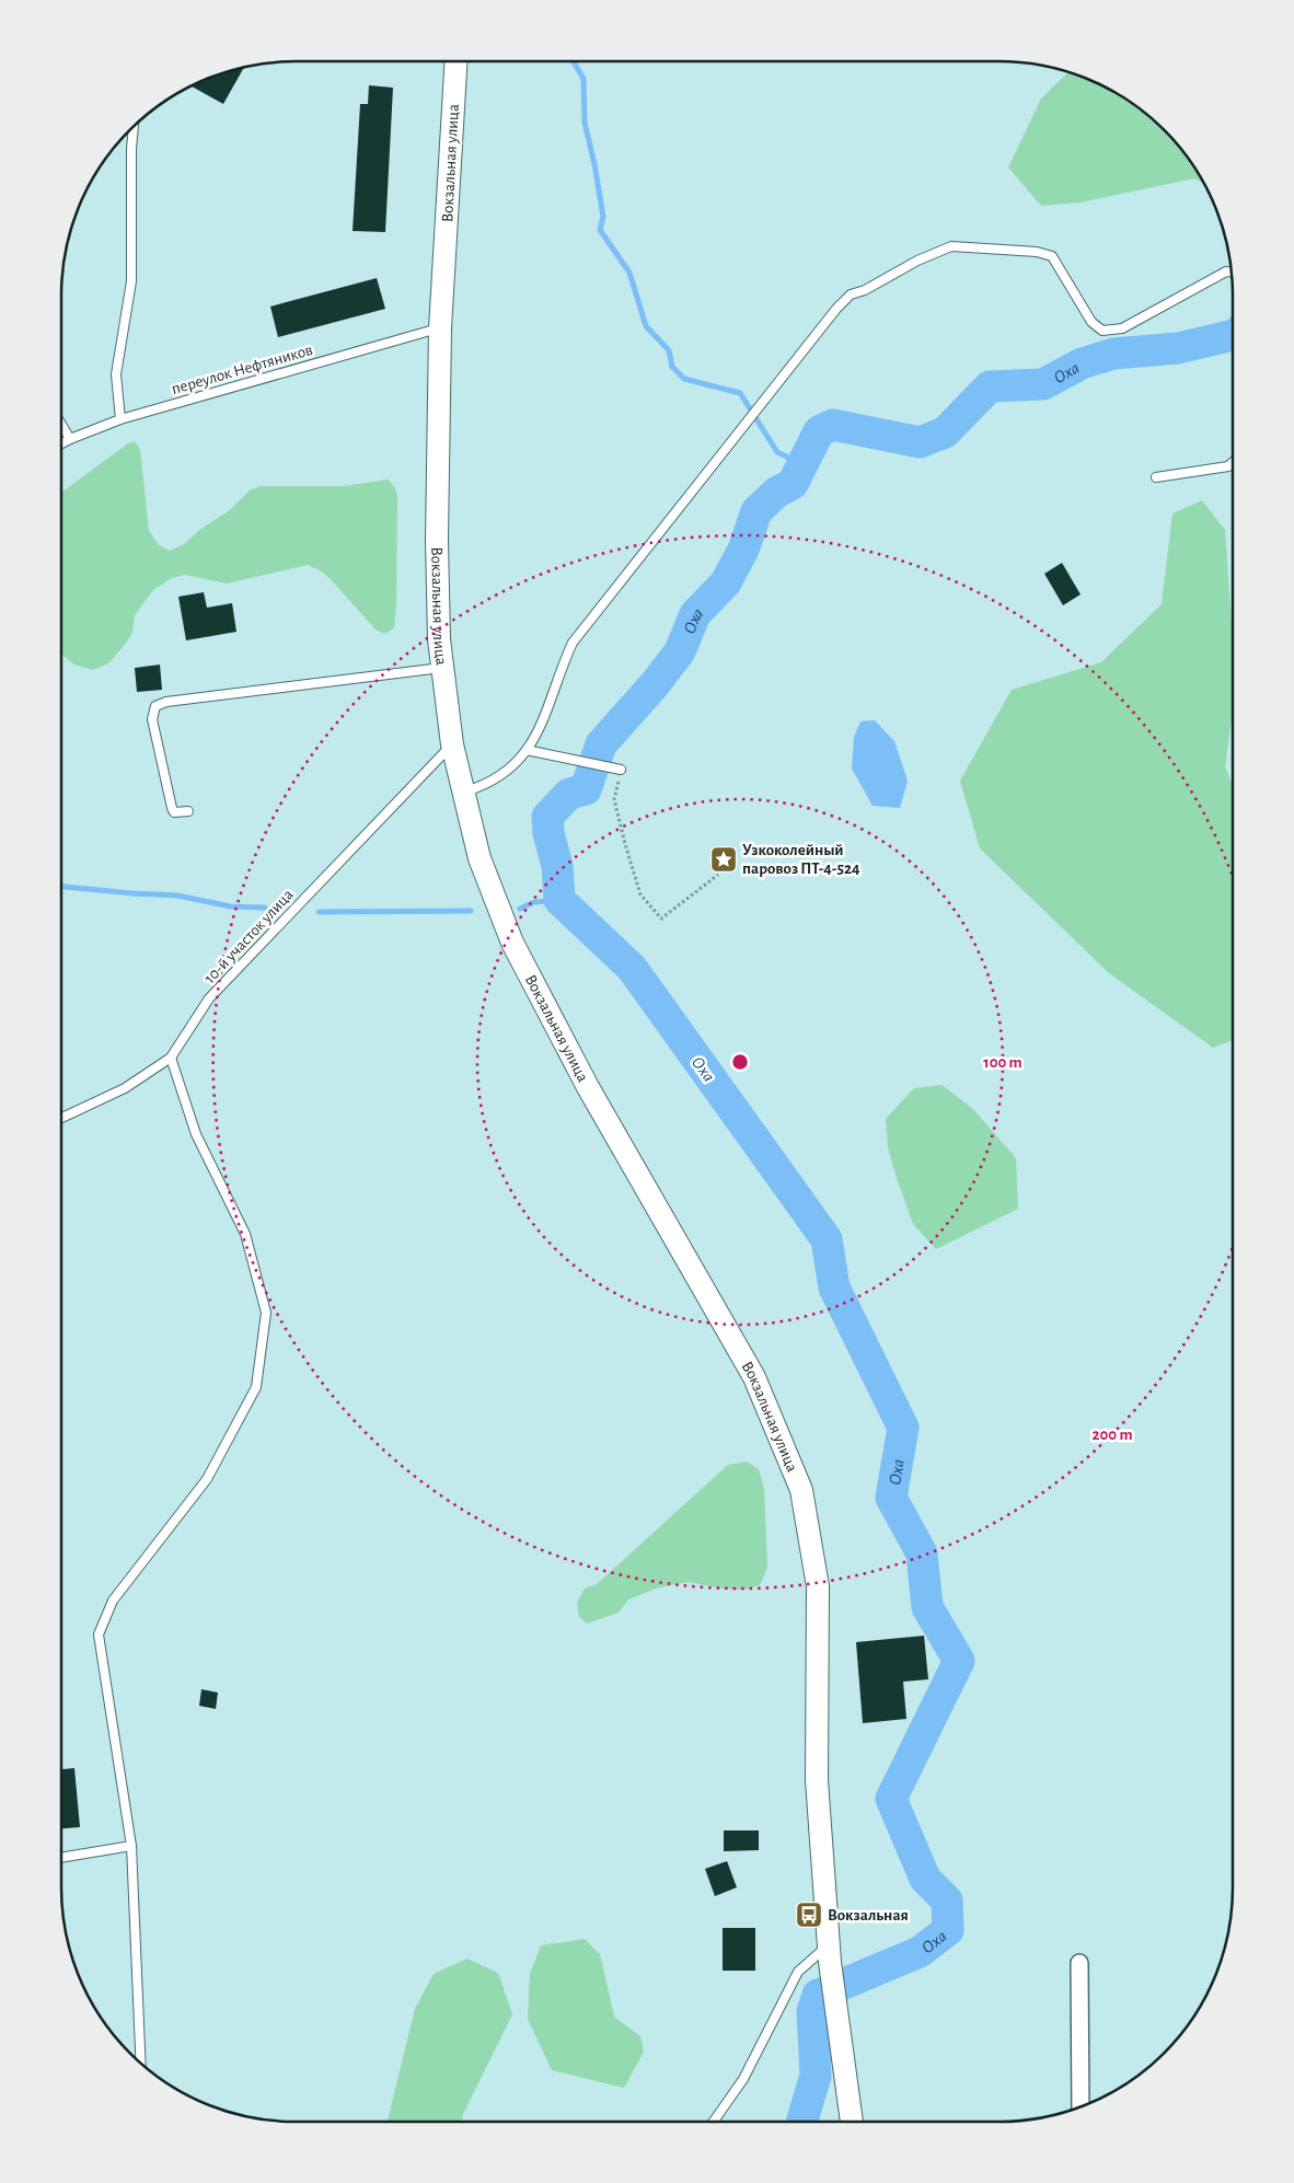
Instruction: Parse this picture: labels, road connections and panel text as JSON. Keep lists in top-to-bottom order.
{
  "streets": {
    "street": ["Вокзальная улица"],
    "lane": ["переулок Нефтяников", "10-й участок улица"]
  },
  "crossings": [
    ["Вокзальная улица", "переулок Нефтяников"],
    ["Вокзальная улица", "10-й участок улица"]
  ],
  "water": ["Оха"],
  "places": {
    "place": ["Узкоколейный паровоз ПТ-4-524"],
    "bus stop": ["Вокзальная"]
  },
  "rings": ["100 m", "200 m"]
}
